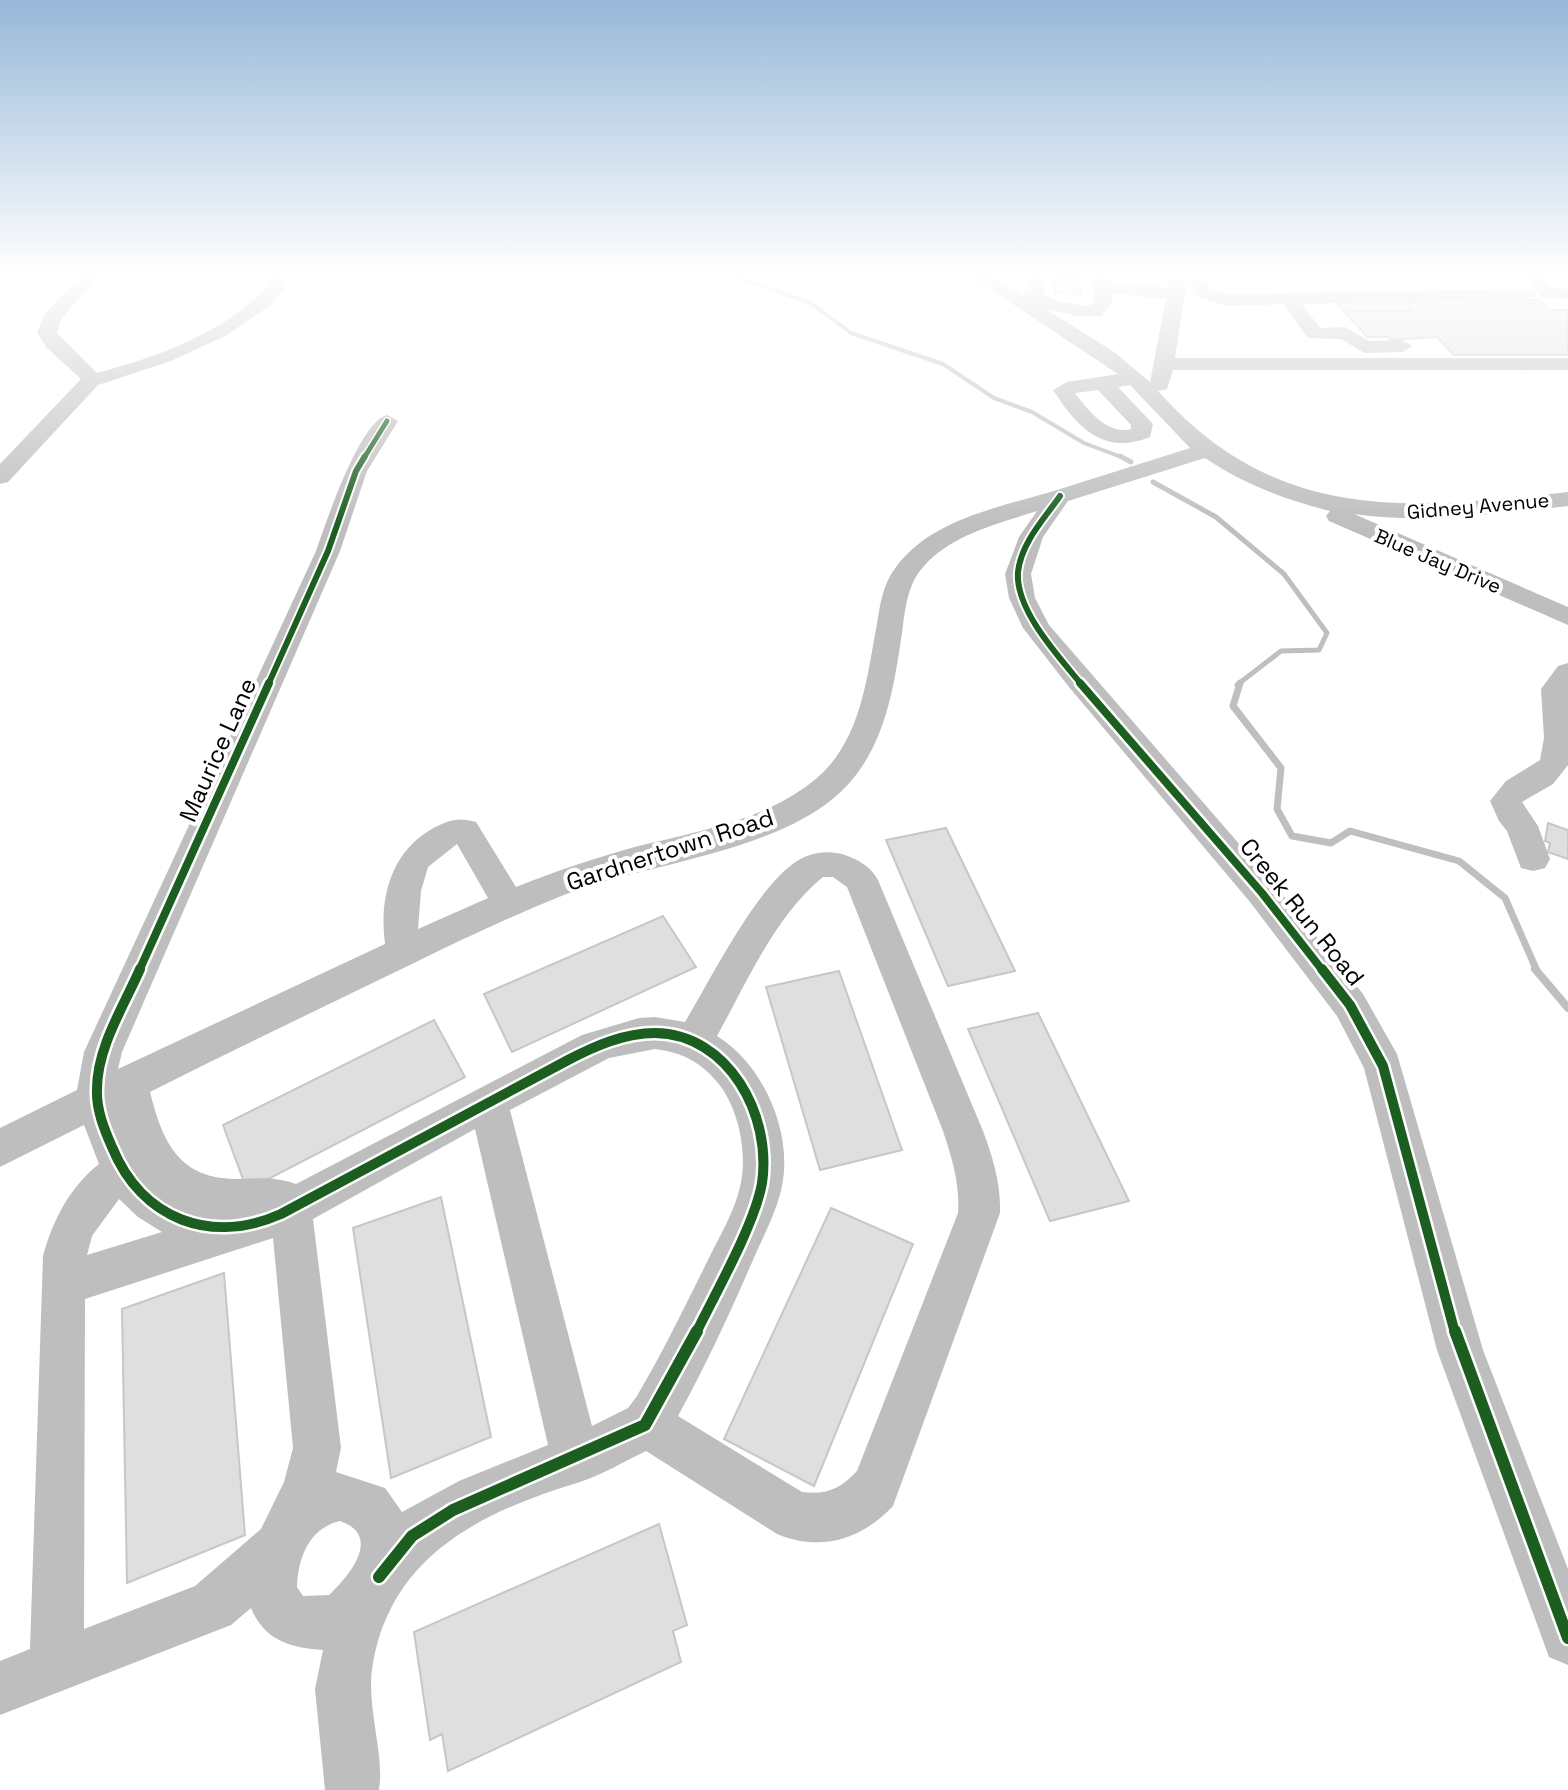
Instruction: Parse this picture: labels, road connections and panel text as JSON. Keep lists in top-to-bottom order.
{
  "streets": {
    "street": [
      "Gidney Avenue",
      "Blue Jay Drive",
      "Maurice Lane",
      "Gardnertown Road",
      "Creek Run Road"
    ]
  },
  "crossings": [
    ["Gidney Avenue", "Blue Jay Drive"],
    ["Gidney Avenue", "Gardnertown Road"],
    ["Maurice Lane", "Gardnertown Road"],
    ["Gardnertown Road", "Creek Run Road"]
  ]
}
